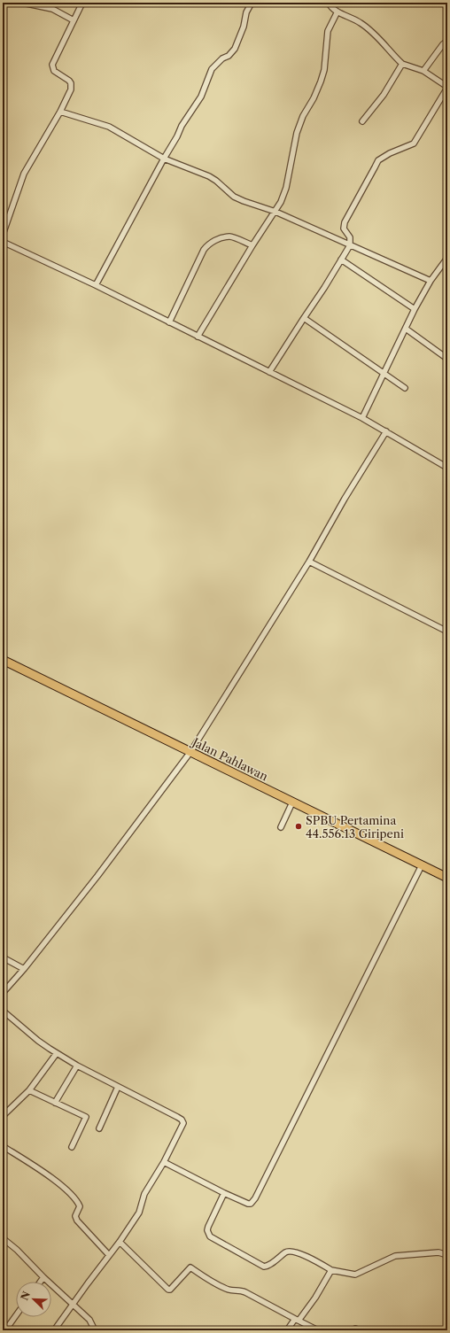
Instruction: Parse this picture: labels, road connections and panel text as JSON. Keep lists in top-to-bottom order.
{
  "streets": {
    "main road": ["Jalan Pahlawan"]
  },
  "places": ["SPBU Pertamina 44.556.13 Giripeni"],
  "north": "top left"
}
